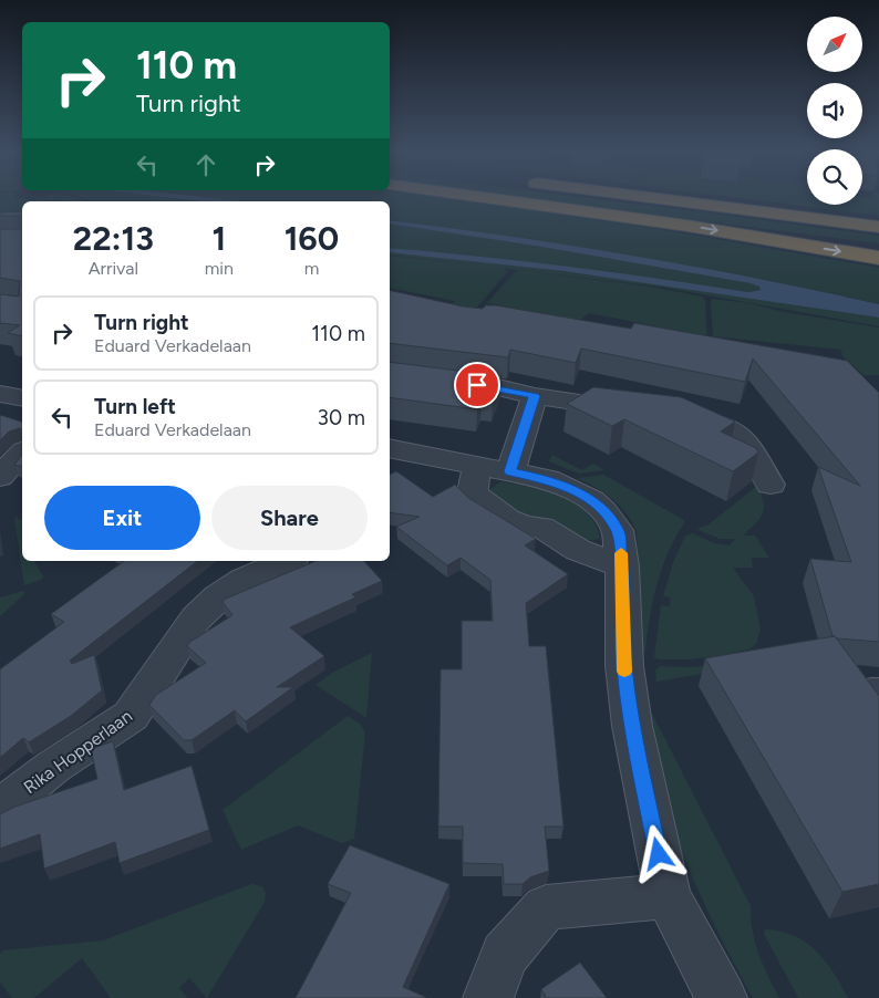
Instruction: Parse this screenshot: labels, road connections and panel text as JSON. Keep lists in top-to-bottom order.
{
  "streets": {
    "street": ["Rika Hopperlaan"]
  },
  "north": "top right",
  "page": {
    "turn": ["110 m", "Turn right"],
    "eta": [
      "22:13",
      "Arrival",
      "1",
      "min",
      "160",
      "m"
    ],
    "list": [
      {
        "name": "Turn right",
        "note": "Eduard Verkadelaan",
        "value": "110 m"
      },
      {
        "name": "Turn left",
        "note": "Eduard Verkadelaan",
        "value": "30 m"
      }
    ],
    "buttons": ["Exit", "Share"]
  }
}
